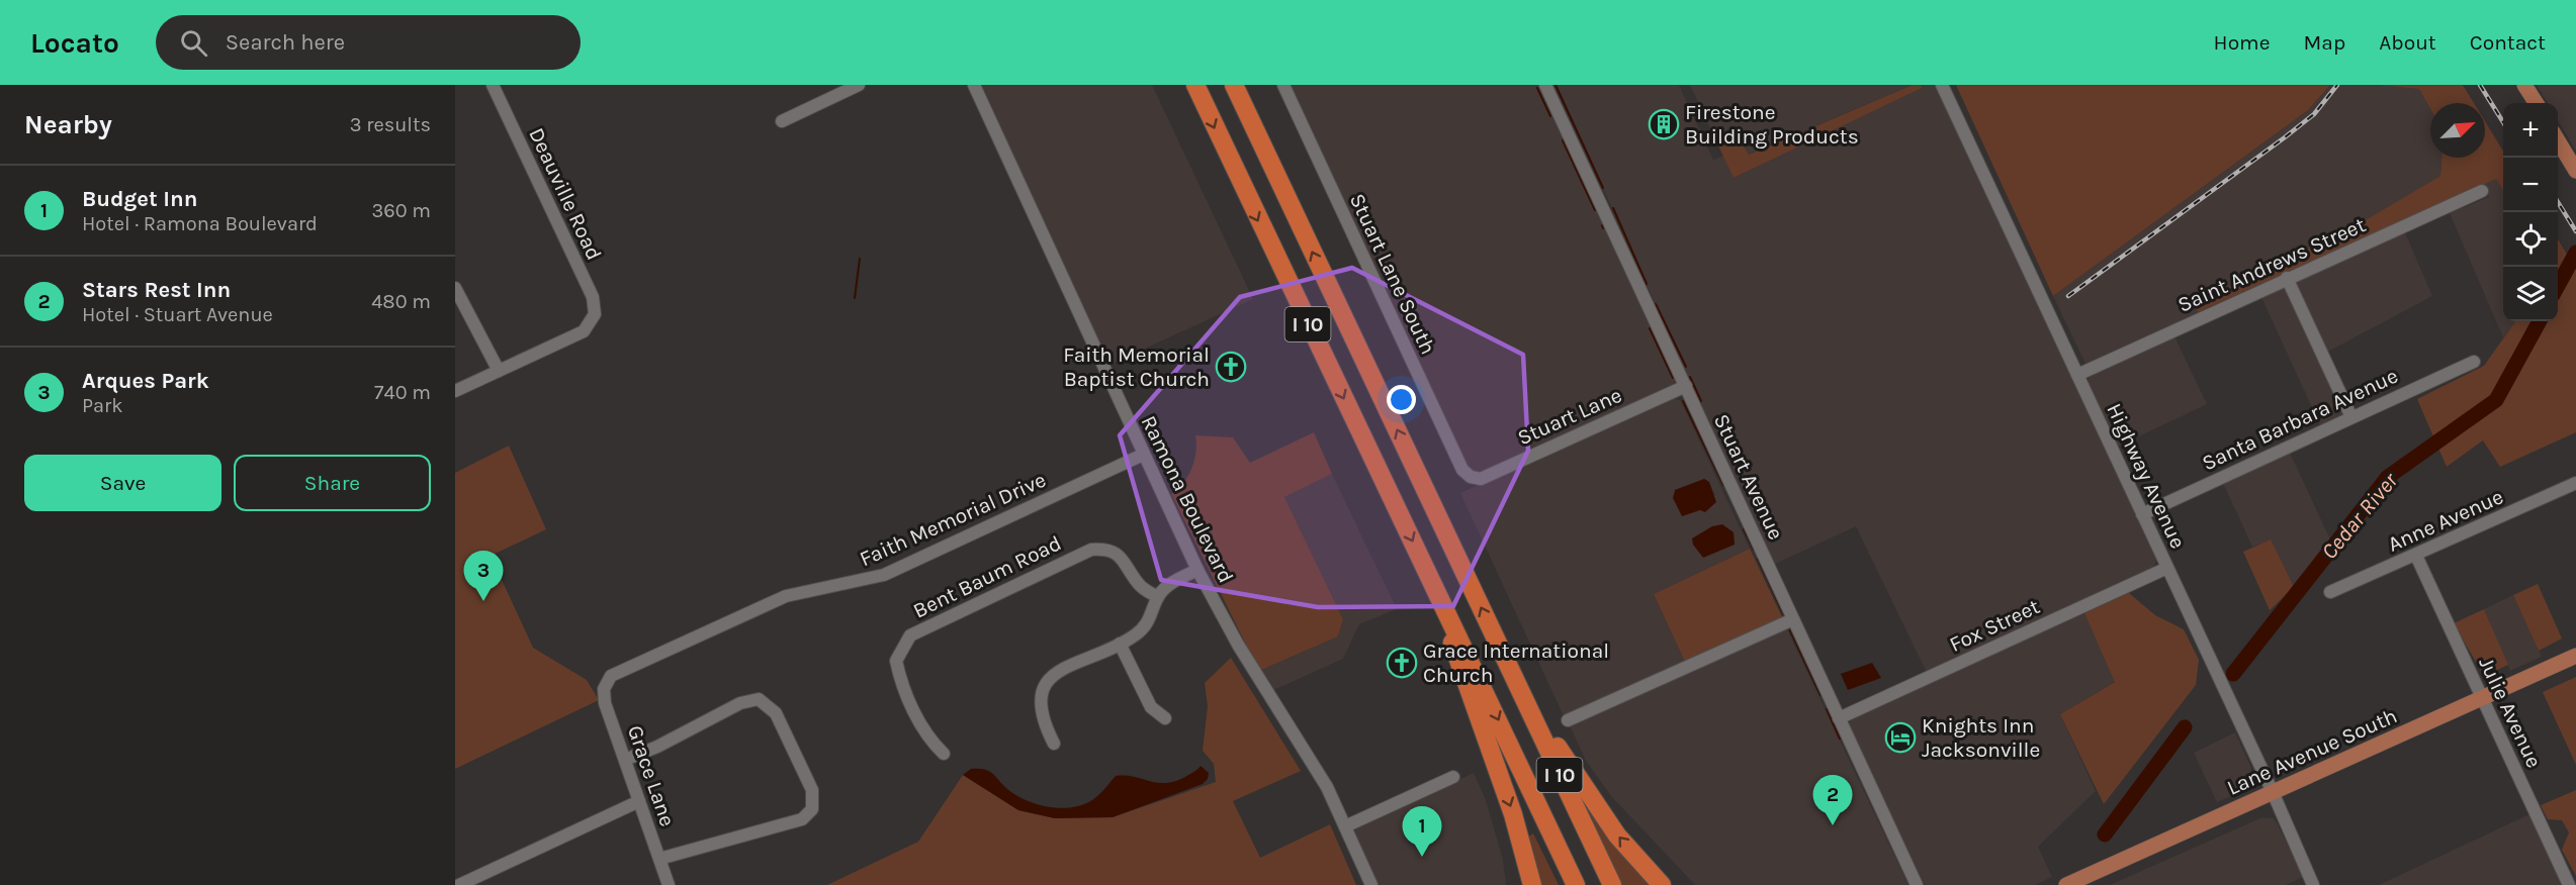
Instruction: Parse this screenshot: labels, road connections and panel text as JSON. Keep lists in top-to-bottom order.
{
  "streets": {
    "highway": ["I 10"],
    "main road": ["Lane Avenue South"],
    "street": [
      "Deauville Road",
      "Saint Andrews Street",
      "Stuart Lane South",
      "Stuart Lane",
      "Santa Barbara Avenue",
      "Highway Avenue",
      "Stuart Avenue",
      "Ramona Boulevard",
      "Faith Memorial Drive",
      "Anne Avenue",
      "Bent Baum Road",
      "Fox Street",
      "Julie Avenue",
      "Grace Lane"
    ]
  },
  "crossings": [
    ["Saint Andrews Street", "Highway Avenue"],
    ["Stuart Lane South", "Stuart Lane"],
    ["Stuart Lane", "Stuart Avenue"],
    ["Santa Barbara Avenue", "Highway Avenue"],
    ["Highway Avenue", "Fox Street"],
    ["Highway Avenue", "Lane Avenue South"],
    ["Stuart Avenue", "Fox Street"],
    ["Ramona Boulevard", "Faith Memorial Drive"],
    ["Faith Memorial Drive", "Grace Lane"],
    ["Anne Avenue", "Julie Avenue"],
    ["Julie Avenue", "Lane Avenue South"]
  ],
  "water": ["Cedar River"],
  "places": {
    "building": ["Firestone Building Products"],
    "church": ["Faith Memorial Baptist Church", "Grace International Church"],
    "hotel": ["Knights Inn Jacksonville"]
  },
  "north": "top right",
  "page": {
    "header": "Locato",
    "search": "Search here",
    "nav": [
      "Home",
      "Map",
      "About",
      "Contact"
    ],
    "heading": ["Nearby", "3 results"],
    "map_buttons": ["+", "−"],
    "list": [
      {
        "mark": "1",
        "name": "Budget Inn",
        "note": "Hotel · Ramona Boulevard",
        "value": "360 m"
      },
      {
        "mark": "2",
        "name": "Stars Rest Inn",
        "note": "Hotel · Stuart Avenue",
        "value": "480 m"
      },
      {
        "mark": "3",
        "name": "Arques Park",
        "note": "Park",
        "value": "740 m"
      }
    ],
    "buttons": ["Save", "Share"],
    "pins": ["3", "2", "1"]
  }
}
